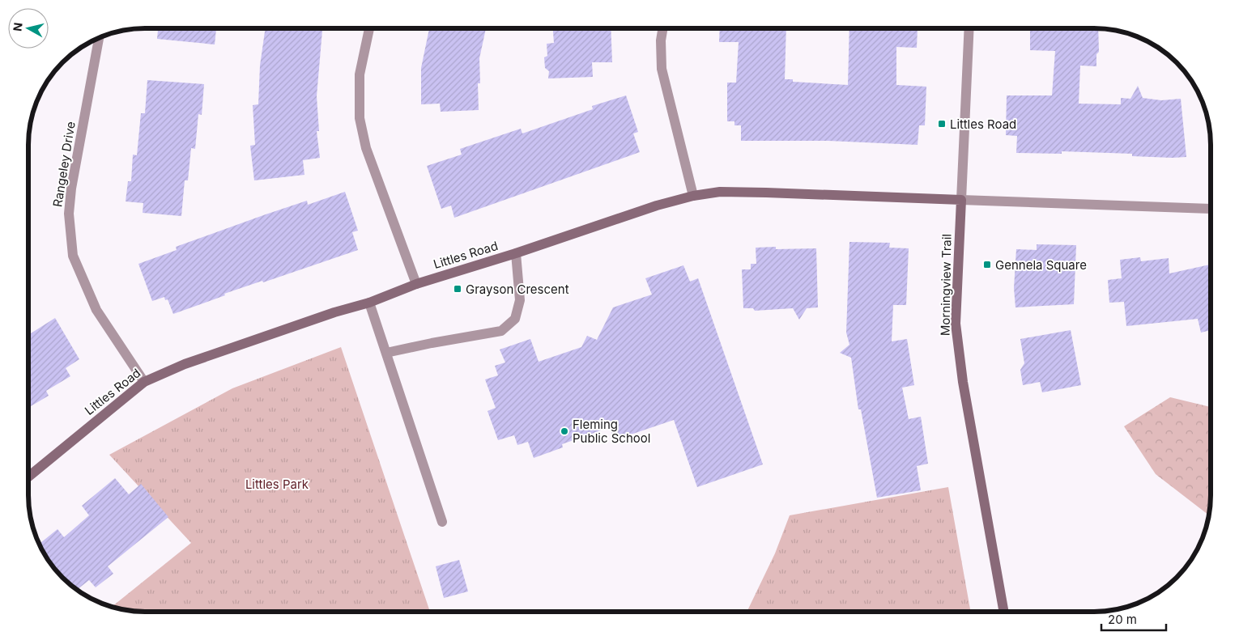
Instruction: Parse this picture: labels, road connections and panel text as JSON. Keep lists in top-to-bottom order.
{
  "streets": {
    "street": ["Rangeley Drive", "Littles Road", "Morningview Trail"]
  },
  "crossings": [
    ["Rangeley Drive", "Littles Road"],
    ["Littles Road", "Morningview Trail"]
  ],
  "parks": ["Littles Park"],
  "places": {
    "transit": ["Littles Road", "Gennela Square", "Grayson Crescent"],
    "other": ["Fleming Public School"]
  },
  "scale_bar": "20 m",
  "north": "left"
}
